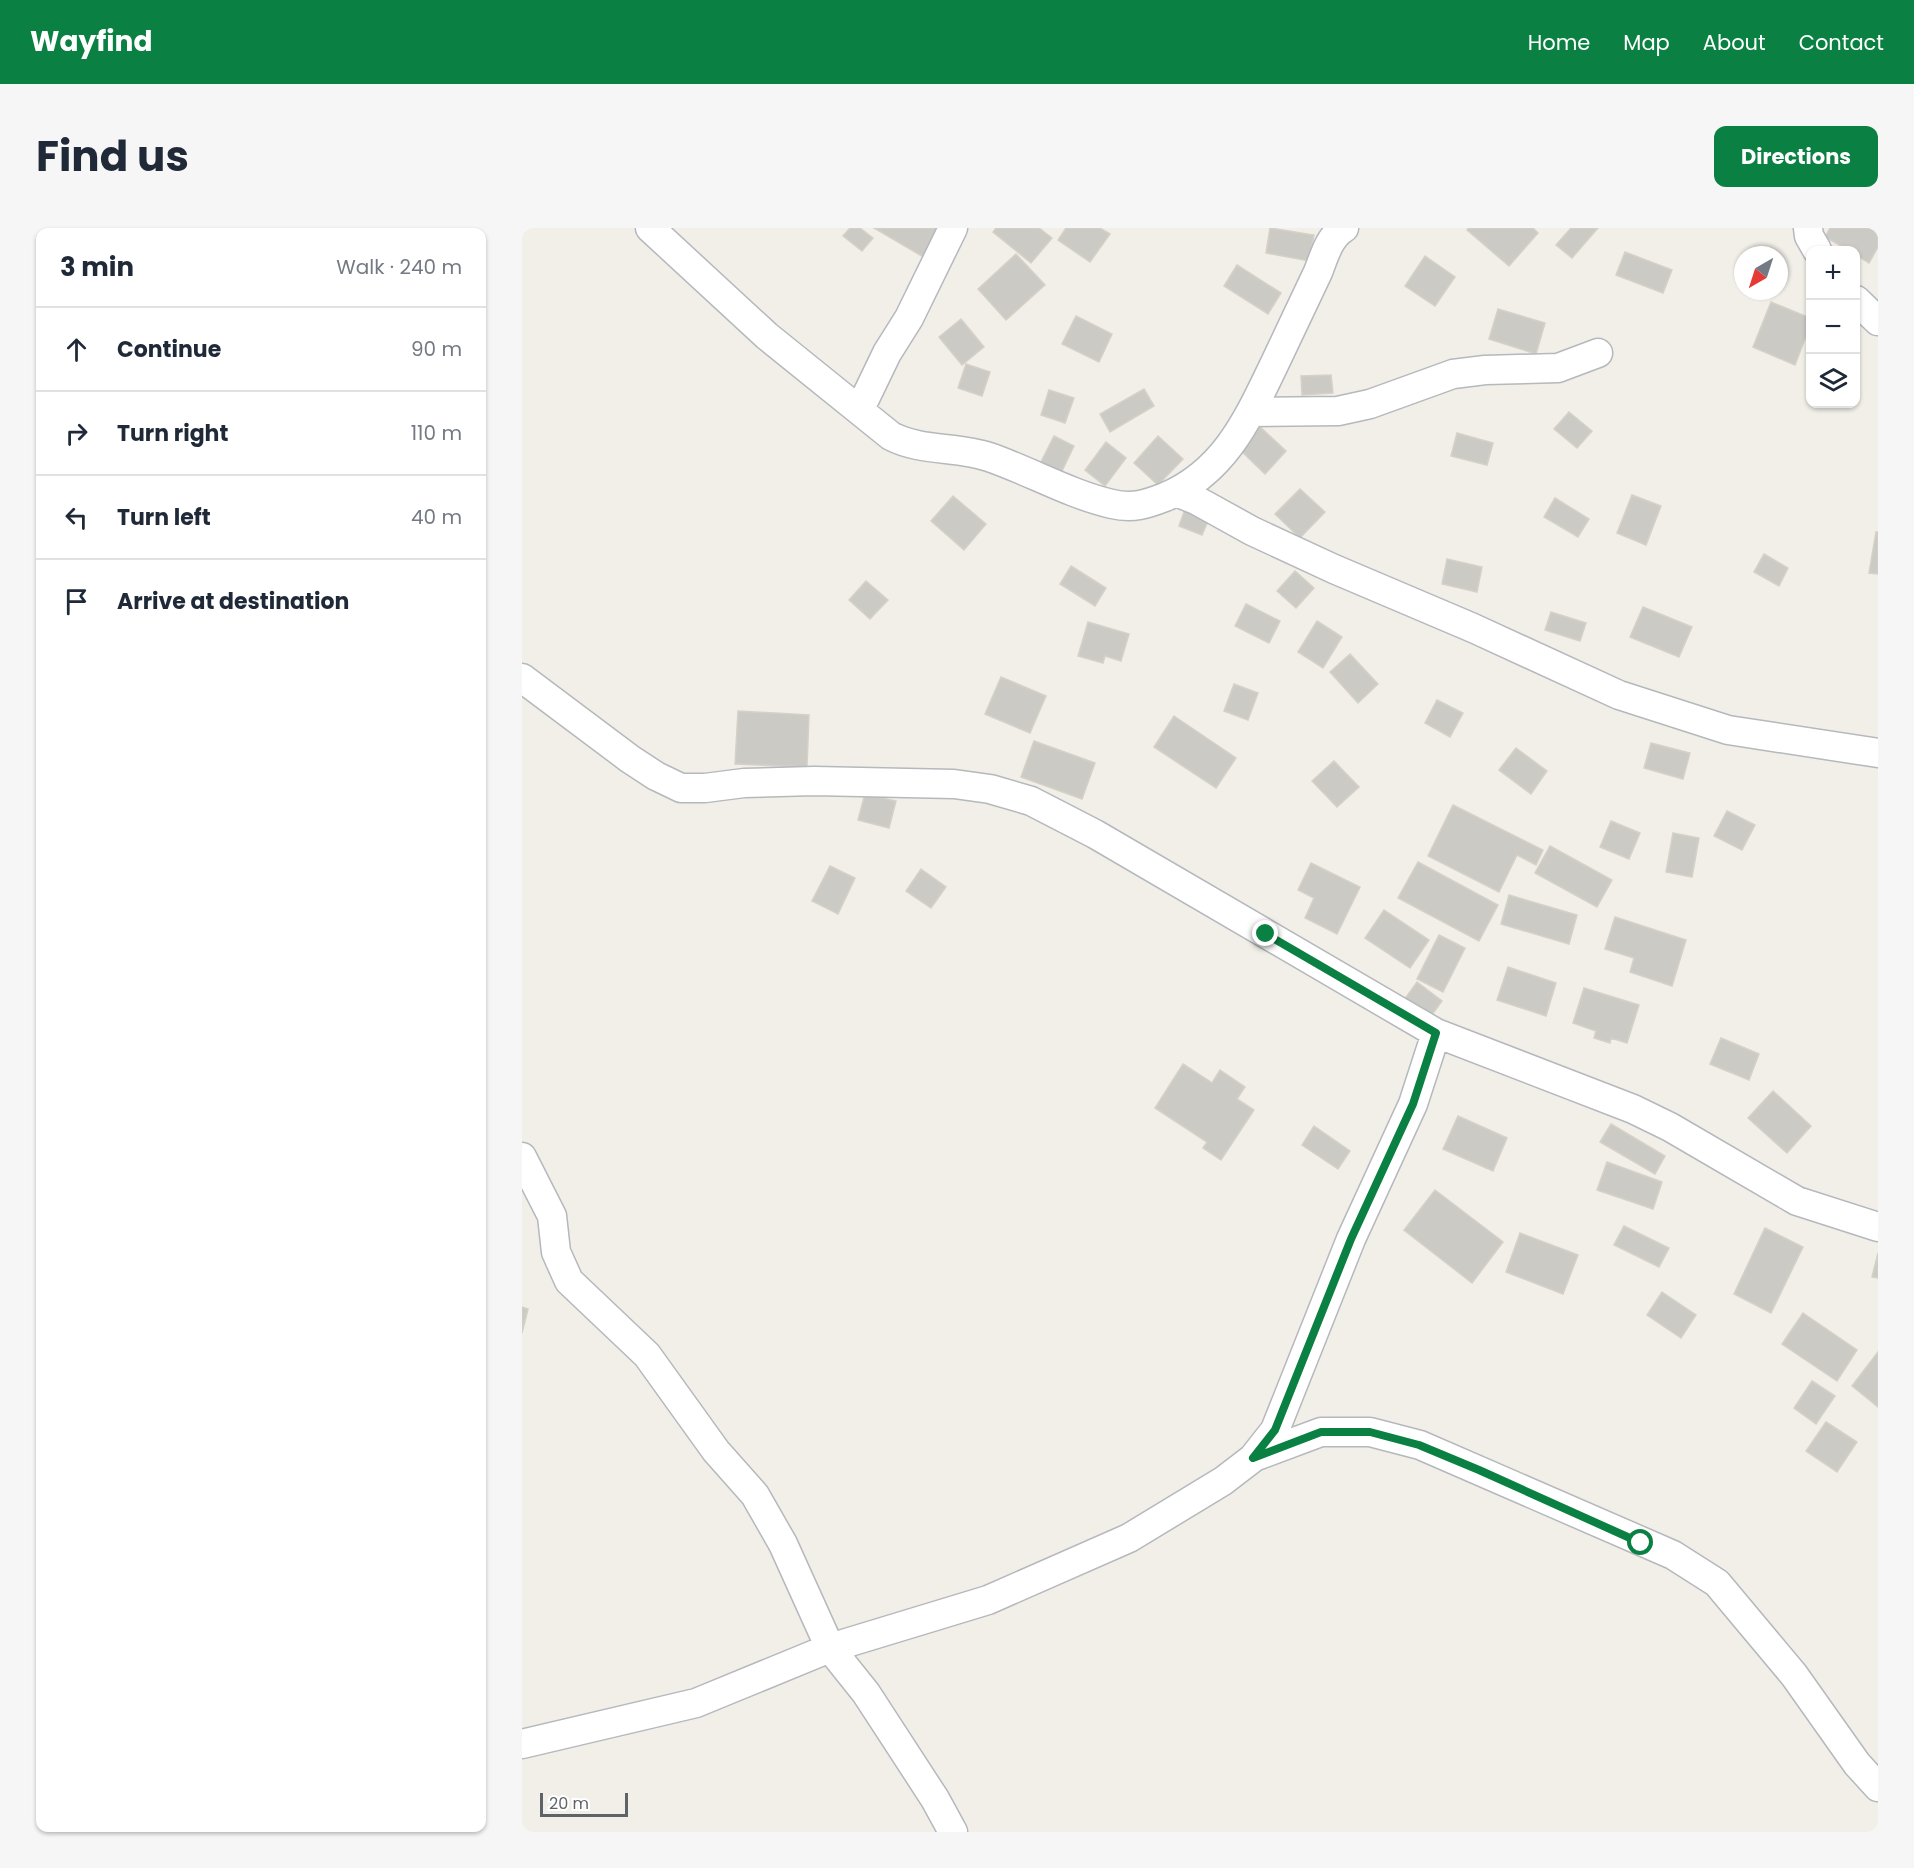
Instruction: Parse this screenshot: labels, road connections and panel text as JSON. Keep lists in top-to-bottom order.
{
  "scale_bar": "20 m",
  "north": "bottom left",
  "page": {
    "header": "Wayfind",
    "nav": [
      "Home",
      "Map",
      "About",
      "Contact"
    ],
    "title": "Find us",
    "buttons": "Directions",
    "heading": ["3 min", "Walk · 240 m"],
    "map_buttons": ["+", "−"],
    "list": [
      ["Continue", "90 m"],
      ["Turn right", "110 m"],
      ["Turn left", "40 m"],
      "Arrive at destination"
    ],
    "scale": "20 m"
  }
}
